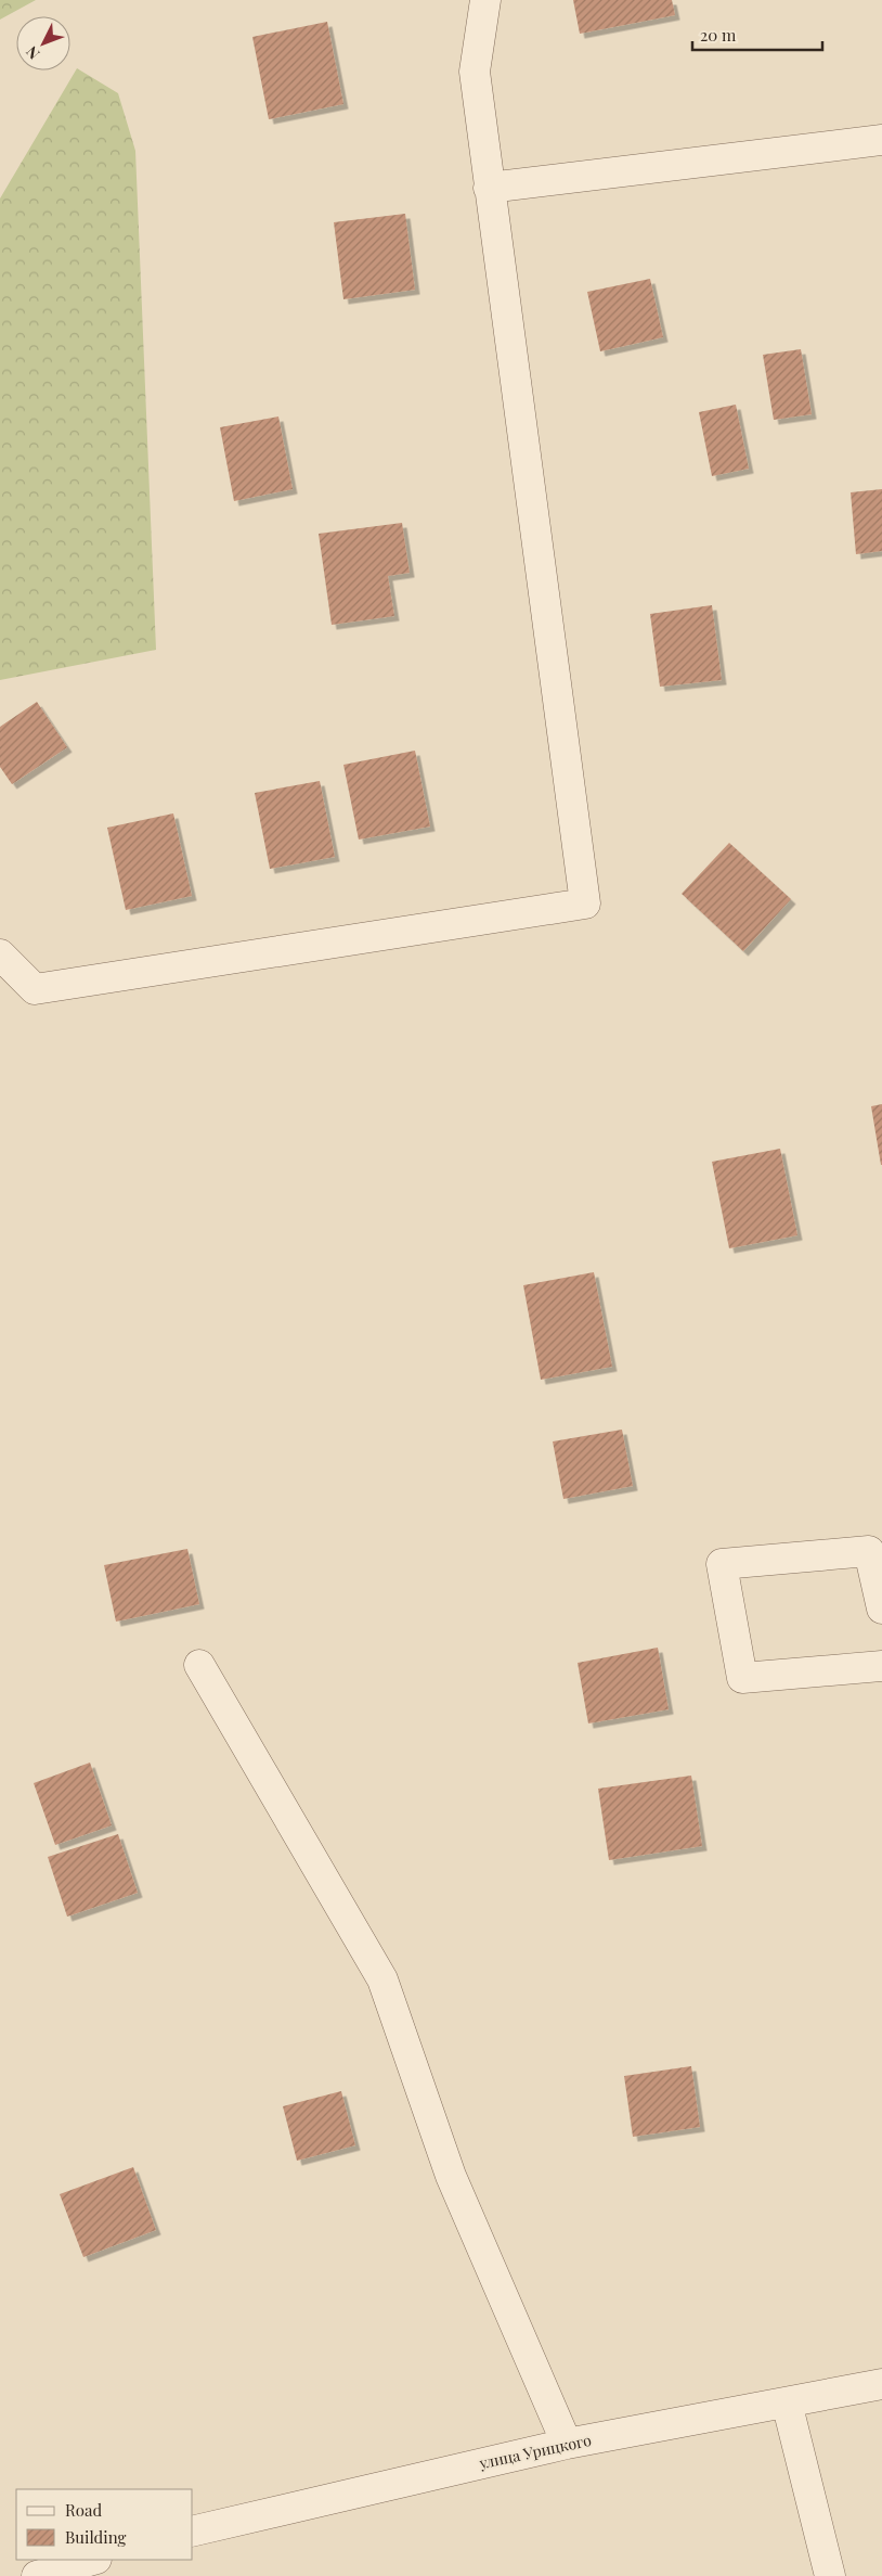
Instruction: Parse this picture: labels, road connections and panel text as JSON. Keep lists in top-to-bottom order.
{
  "streets": {
    "street": ["улица Урицкого"]
  },
  "legend": ["Road", "Building"],
  "scale_bar": "20 m",
  "north": "bottom left"
}
